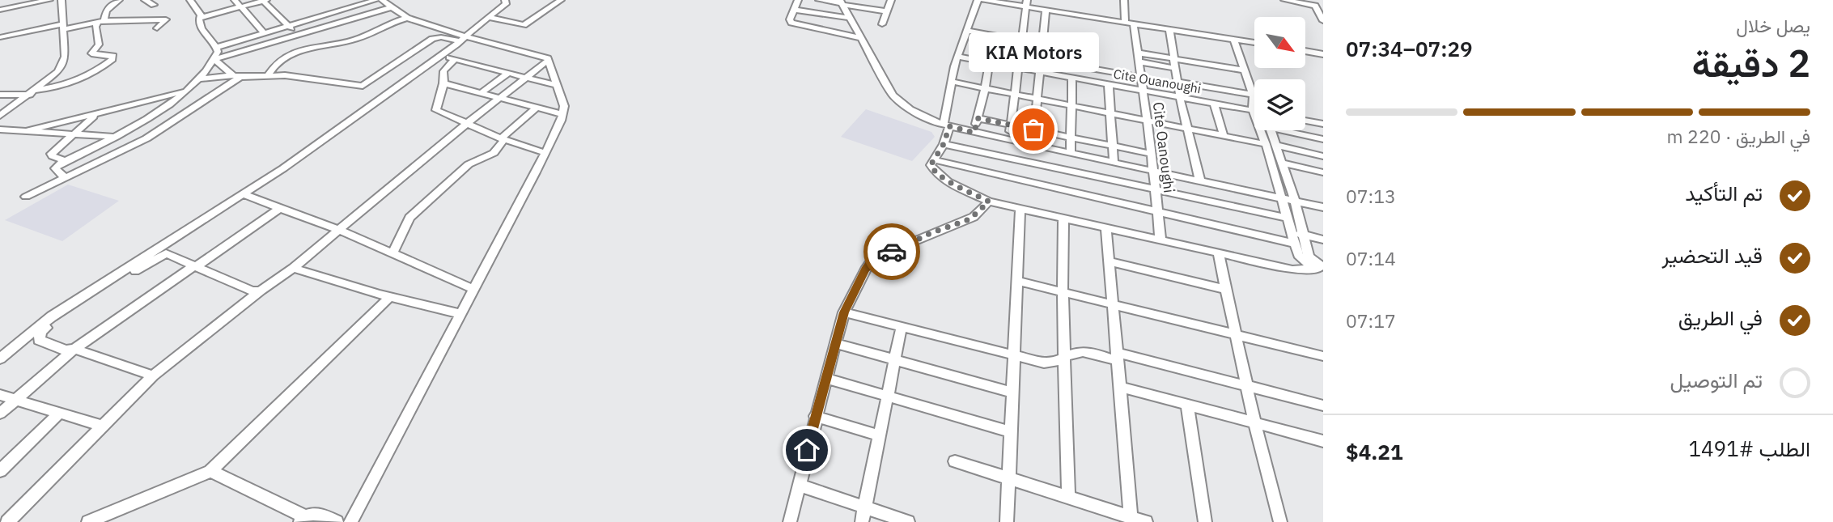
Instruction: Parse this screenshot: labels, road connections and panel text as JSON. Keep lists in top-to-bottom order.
{
  "streets": {
    "street": ["Cite Ouanoughi", "Cite Oanoughi"]
  },
  "crossings": [
    ["Cite Ouanoughi", "Cite Oanoughi"]
  ],
  "places": ["KIA Motors"],
  "north": "bottom right",
  "page": {
    "heading": ["2 دقيقة", "يصل خلال", "07:29–07:34"],
    "panel": ["الطلب #1491", "$4.21"],
    "bubble": "KIA Motors",
    "bar": "في الطريق · 220 m",
    "list": [
      ["تم التأكيد", "07:13"],
      ["قيد التحضير", "07:14"],
      ["في الطريق", "07:17"],
      "تم التوصيل"
    ]
  }
}
